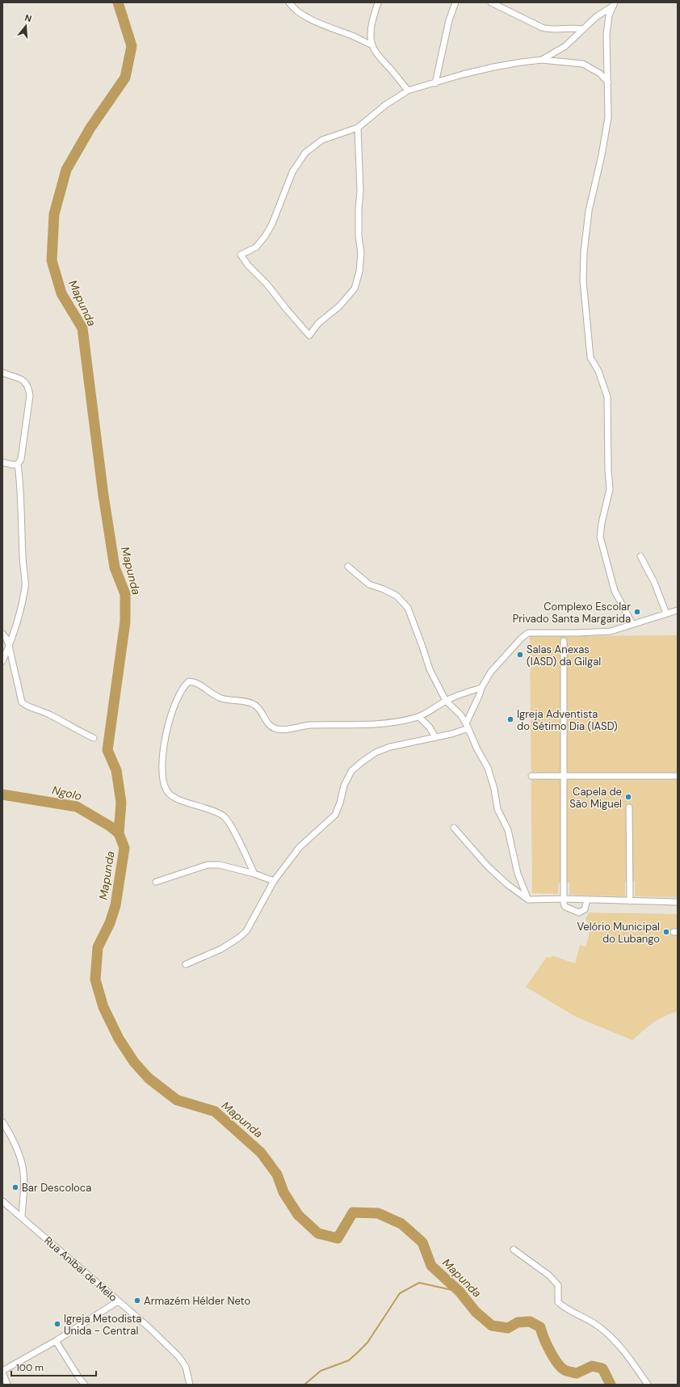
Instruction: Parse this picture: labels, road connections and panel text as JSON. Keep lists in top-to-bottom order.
{
  "streets": {
    "street": ["Rua Aníbal de Melo"]
  },
  "water": ["Mapunda", "Ngolo"],
  "places": [
    "Complexo Escolar Privado Santa Margarida",
    "Salas Anexas (IASD) da Gilgal",
    "Igreja Adventista do Sétimo Dia (IASD)",
    "Capela de São Miguel",
    "Velório Municipal do Lubango",
    "Bar Descoloca",
    "Armazém Hélder Neto",
    "Igreja Metodista Unida - Central"
  ],
  "scale_bar": "100 m",
  "north": "top"
}
